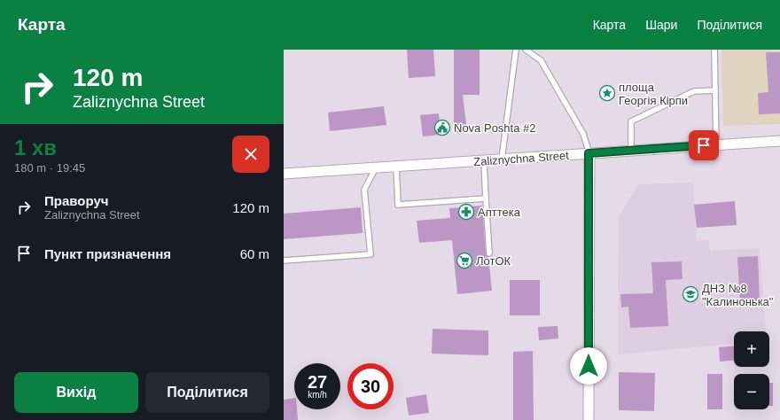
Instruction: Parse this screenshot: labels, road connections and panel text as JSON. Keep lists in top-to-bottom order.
{
  "streets": {
    "street": ["Zaliznychna Street"]
  },
  "places": {
    "place": ["площа Георгія Кірпи"],
    "public building": ["Nova Poshta #2"],
    "pharmacy": ["Апттека"],
    "supermarket": ["ЛотОК"],
    "school or university": ["ДНЗ №8 \"Калинонька\""]
  },
  "page": {
    "header": "Карта",
    "nav": ["Карта", "Шари", "Поділитися"],
    "turn": ["120 m", "Zaliznychna Street"],
    "heading": ["1 хв", "180 m · 19:45"],
    "list": [
      {
        "name": "Праворуч",
        "note": "Zaliznychna Street",
        "value": "120 m"
      },
      {
        "name": "Пункт призначення",
        "value": "60 m"
      }
    ],
    "map_buttons": ["+", "−"],
    "speed": "27 km/h",
    "limit": "30",
    "buttons": ["Вихід", "Поділитися"]
  }
}
